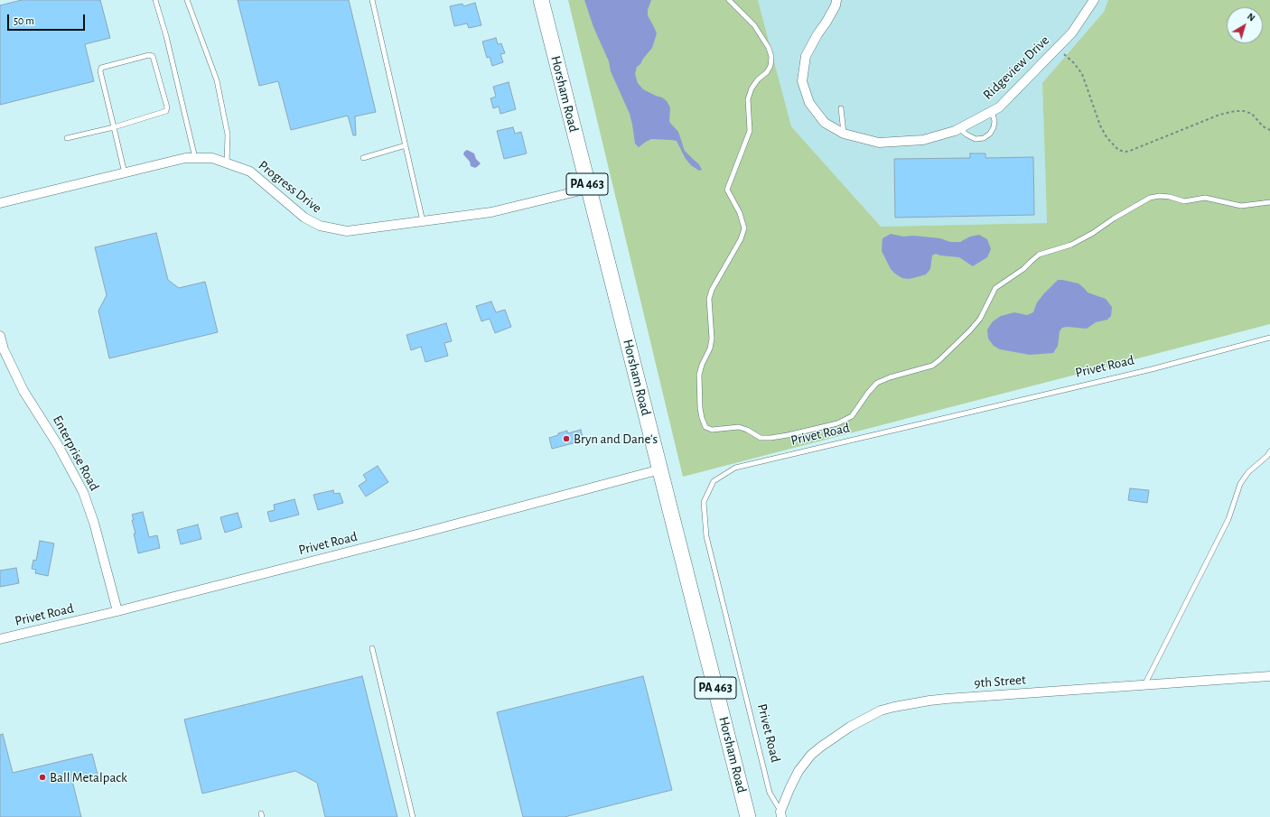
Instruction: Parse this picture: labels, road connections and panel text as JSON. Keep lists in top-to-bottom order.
{
  "streets": {
    "main road": ["Horsham Road", "PA 463"],
    "street": [
      "Ridgeview Drive",
      "Progress Drive",
      "Privet Road",
      "Enterprise Road",
      "9th Street"
    ]
  },
  "crossings": [
    ["Horsham Road", "Progress Drive"],
    ["Horsham Road", "Privet Road"],
    ["Privet Road", "Enterprise Road"],
    ["Privet Road", "9th Street"]
  ],
  "places": ["Bryn and Dane's", "Ball Metalpack"],
  "scale_bar": "50 m",
  "north": "top right"
}
